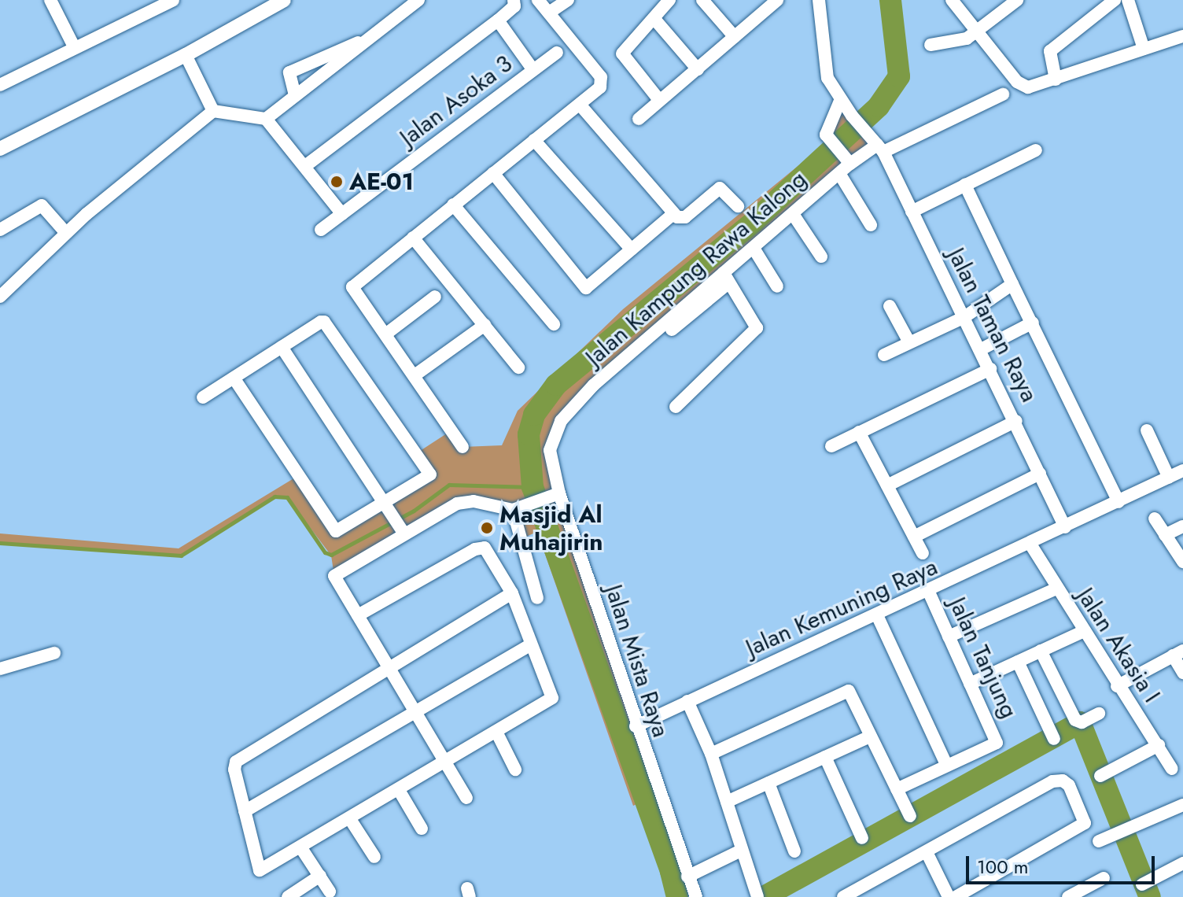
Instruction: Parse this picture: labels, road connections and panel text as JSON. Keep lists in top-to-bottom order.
{
  "streets": {
    "street": [
      "Jalan Asoka 3",
      "Jalan Kampung Rawa Kalong",
      "Jalan Taman Raya",
      "Jalan Kemuning Raya",
      "Jalan Akasia I",
      "Jalan Tanjung",
      "Jalan Mista Raya"
    ]
  },
  "crossings": [
    ["Jalan Kampung Rawa Kalong", "Jalan Taman Raya"],
    ["Jalan Kampung Rawa Kalong", "Jalan Mista Raya"],
    ["Jalan Taman Raya", "Jalan Kemuning Raya"],
    ["Jalan Kemuning Raya", "Jalan Akasia I"],
    ["Jalan Kemuning Raya", "Jalan Tanjung"],
    ["Jalan Kemuning Raya", "Jalan Mista Raya"]
  ],
  "places": ["AE-01", "Masjid Al Muhajirin"],
  "scale_bar": "100 m"
}
